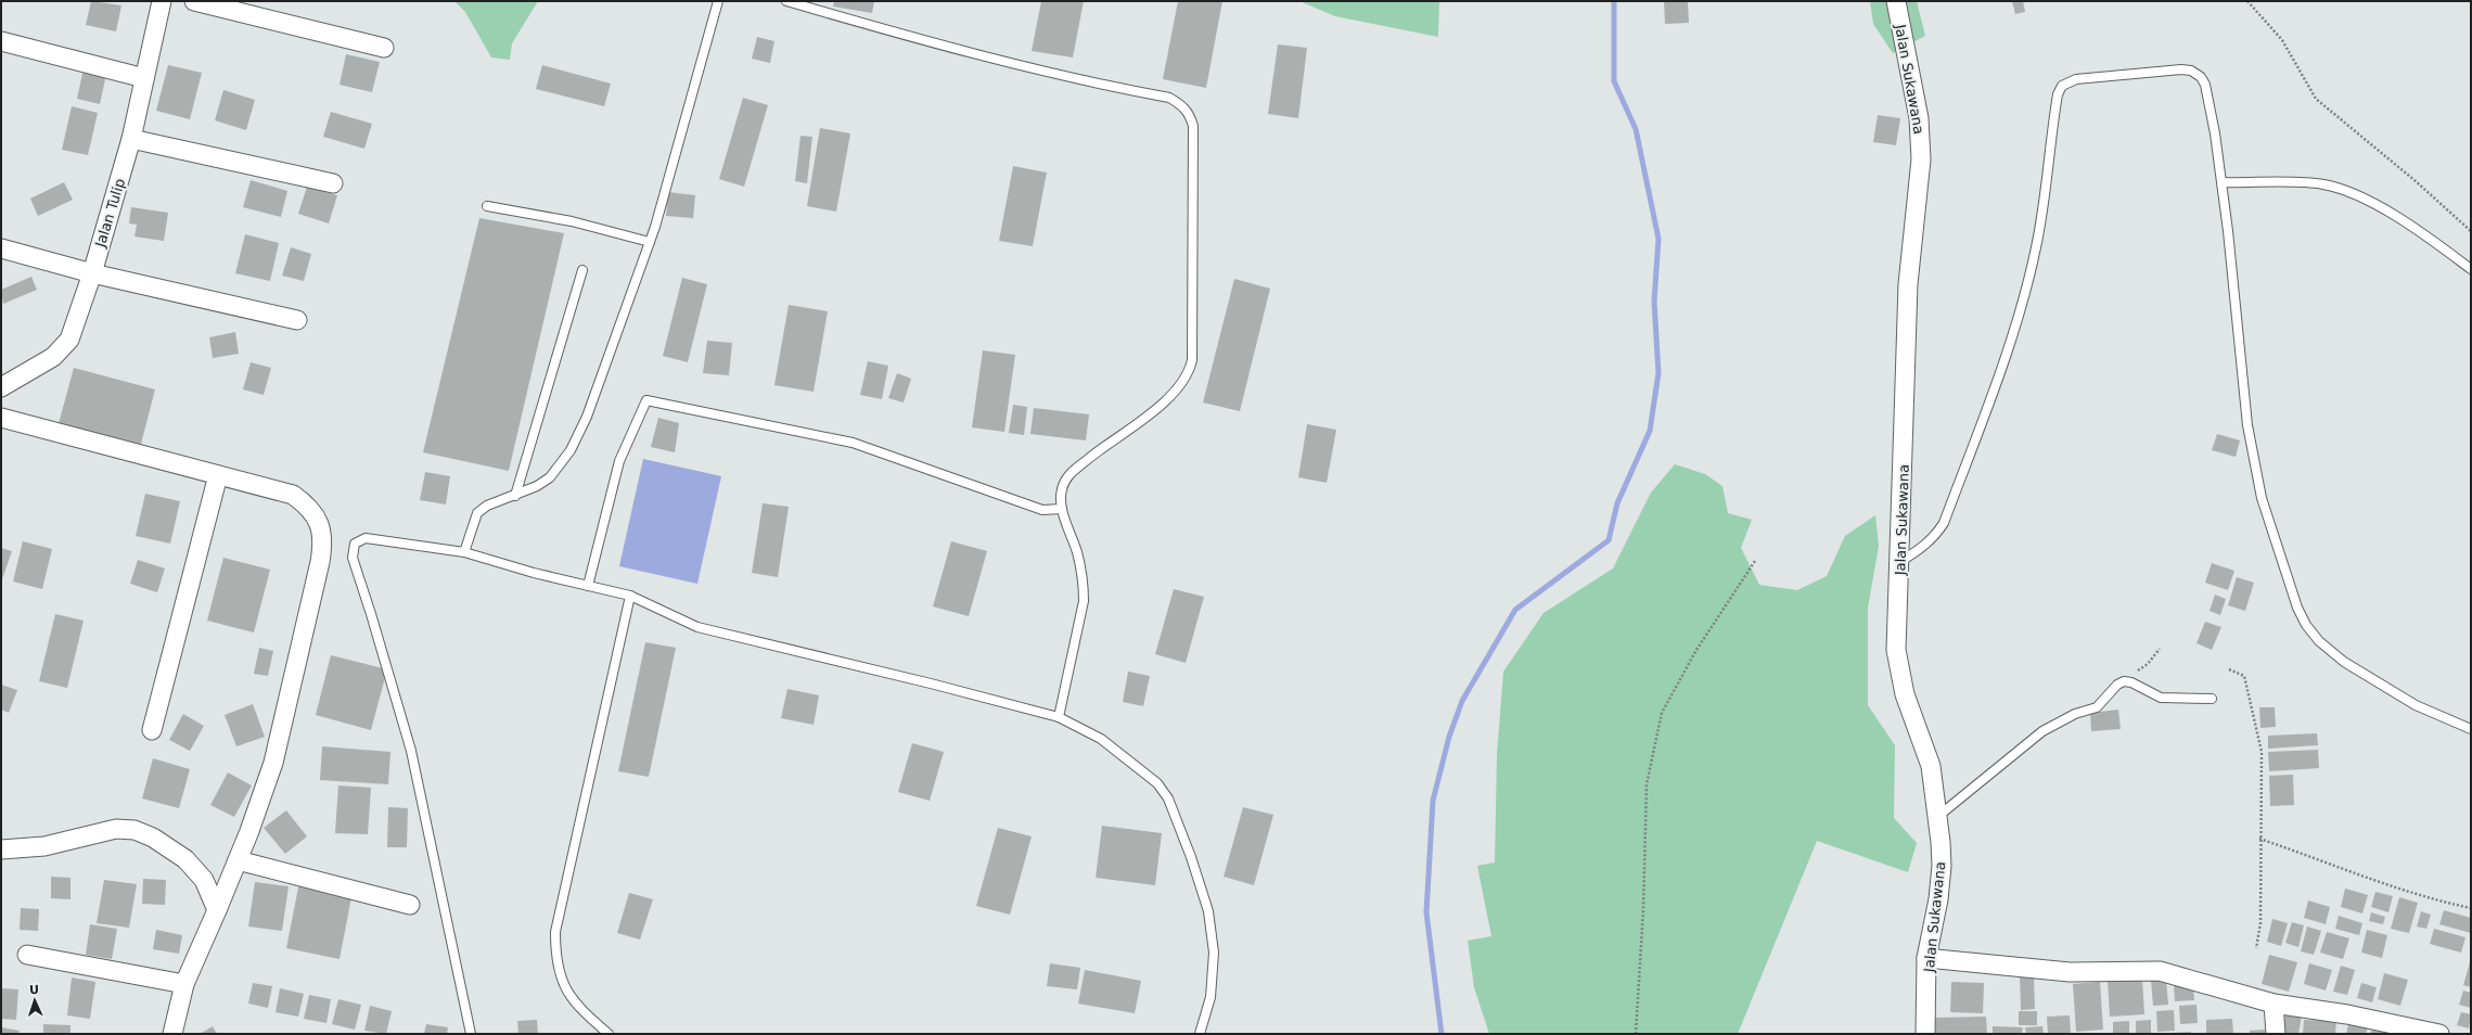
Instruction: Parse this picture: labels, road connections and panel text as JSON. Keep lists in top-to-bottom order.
{
  "streets": {
    "street": ["Jalan Sukawana", "Jalan Tulip"]
  },
  "north": "top"
}
